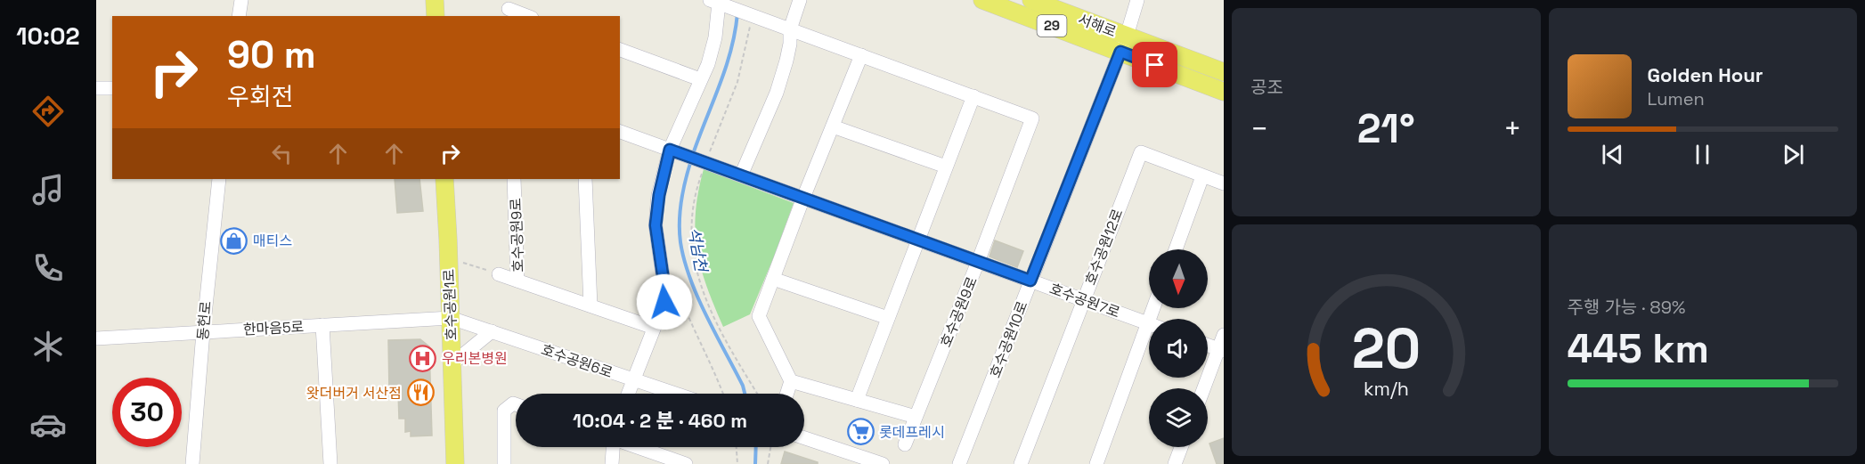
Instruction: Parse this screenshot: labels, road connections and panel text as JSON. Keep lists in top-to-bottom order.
{
  "streets": {
    "main road": ["서해로", "29", "호수공원1로"],
    "street": [
      "호수공원9로",
      "호수공원12로",
      "호수공원7로",
      "동헌로",
      "한마음5로",
      "호수공원10로",
      "호수공원6로"
    ]
  },
  "crossings": [
    ["서해로", "호수공원10로"],
    ["호수공원9로", "호수공원7로"],
    ["호수공원12로", "호수공원7로"],
    ["호수공원7로", "호수공원10로"],
    ["호수공원1로", "한마음5로"],
    ["호수공원1로", "호수공원6로"],
    ["동헌로", "한마음5로"],
    ["한마음5로", "호수공원6로"]
  ],
  "water": ["석남천"],
  "places": {
    "shop": ["매티스"],
    "hospital": ["우리본병원"],
    "restaurant": ["왓더버거 서산점"],
    "supermarket": ["롯데프레시"]
  },
  "north": "bottom",
  "page": {
    "tabs": "10:02",
    "tile": [
      "공조",
      ["주행 가능 · 89%", "445 km"]
    ],
    "turn": ["90 m", "우회전"],
    "song": ["Golden Hour", "Lumen"],
    "heat": ["−", "21°", "+"],
    "limit": "30",
    "trip": "10:04 · 2 분 · 460 m",
    "gauge": ["20", "km/h"]
  }
}
